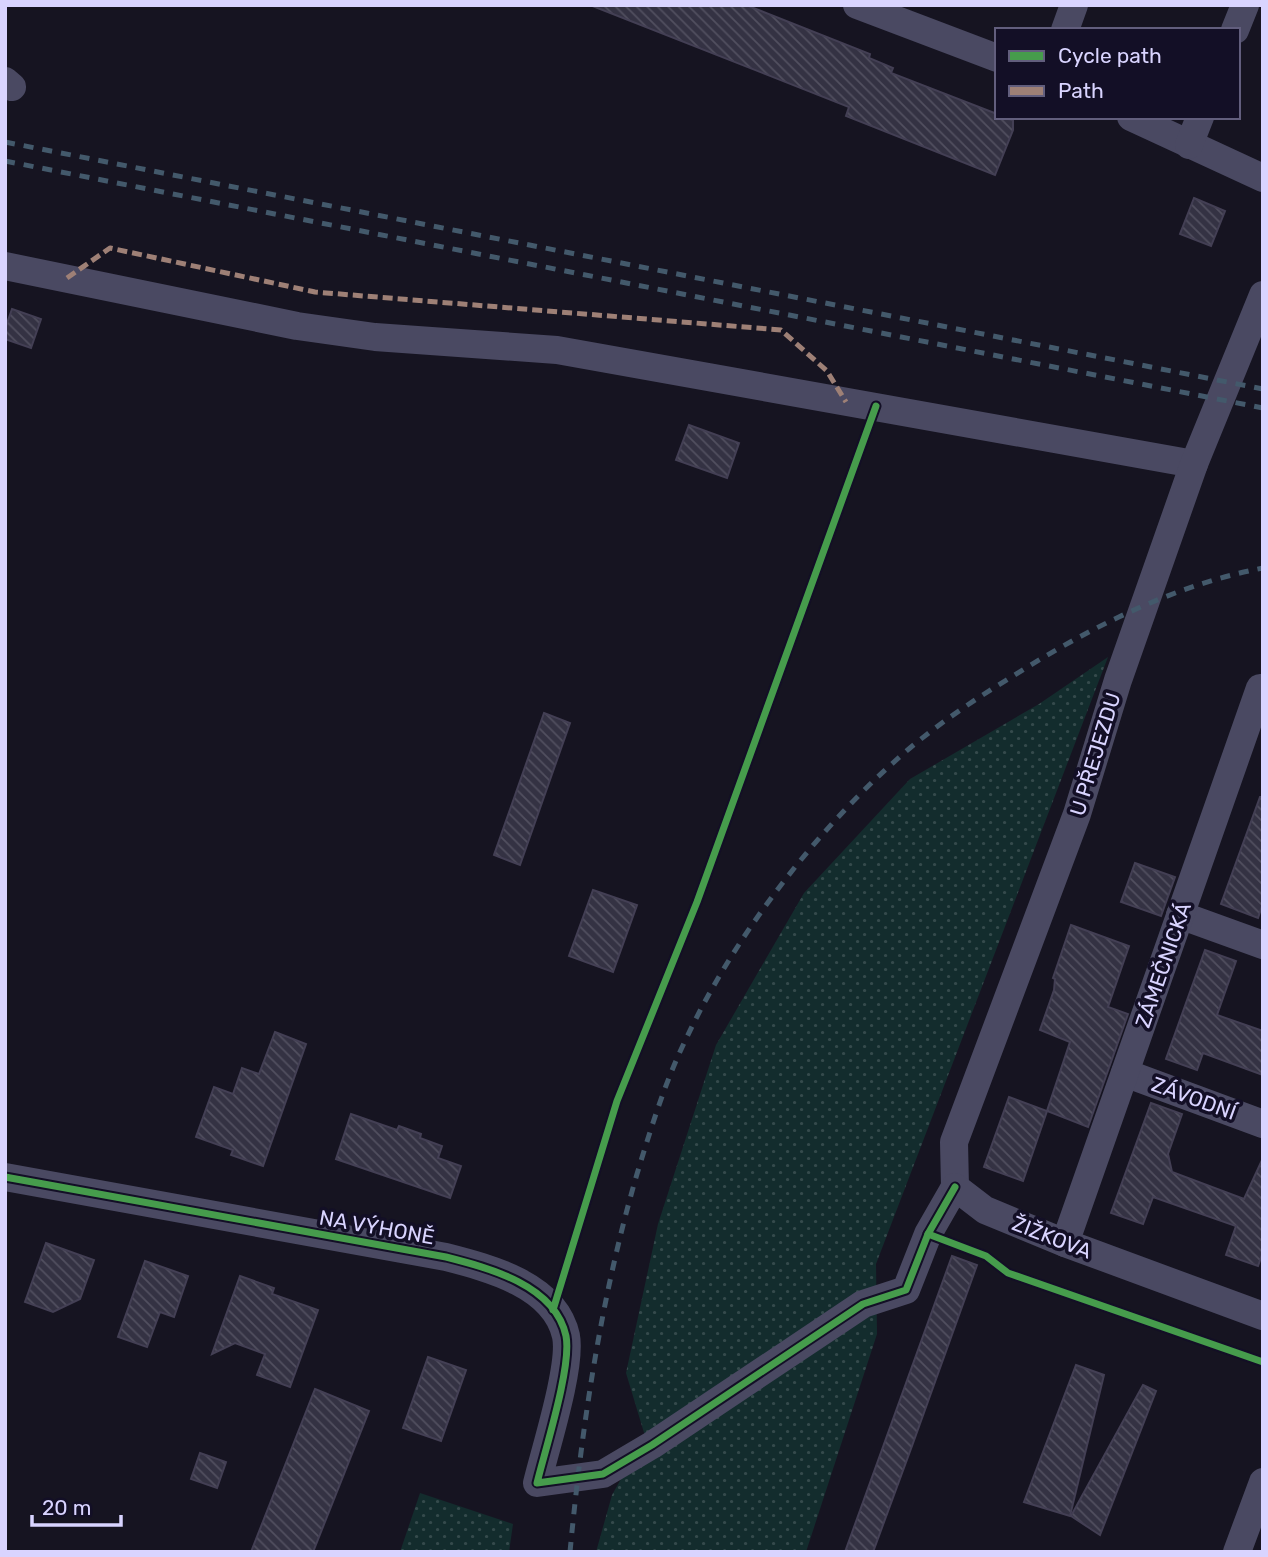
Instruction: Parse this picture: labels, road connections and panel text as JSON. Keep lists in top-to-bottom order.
{
  "streets": {
    "street": [
      "U PŘEJEZDU",
      "ZÁMEČNICKÁ",
      "ZÁVODNÍ",
      "NA VÝHONĚ",
      "ŽIŽKOVA"
    ]
  },
  "crossings": [
    ["U PŘEJEZDU", "NA VÝHONĚ"],
    ["U PŘEJEZDU", "ŽIŽKOVA"],
    ["ZÁMEČNICKÁ", "ZÁVODNÍ"],
    ["ZÁMEČNICKÁ", "ŽIŽKOVA"],
    ["NA VÝHONĚ", "ŽIŽKOVA"]
  ],
  "legend": ["Cycle path", "Path"],
  "scale_bar": "20 m"
}
